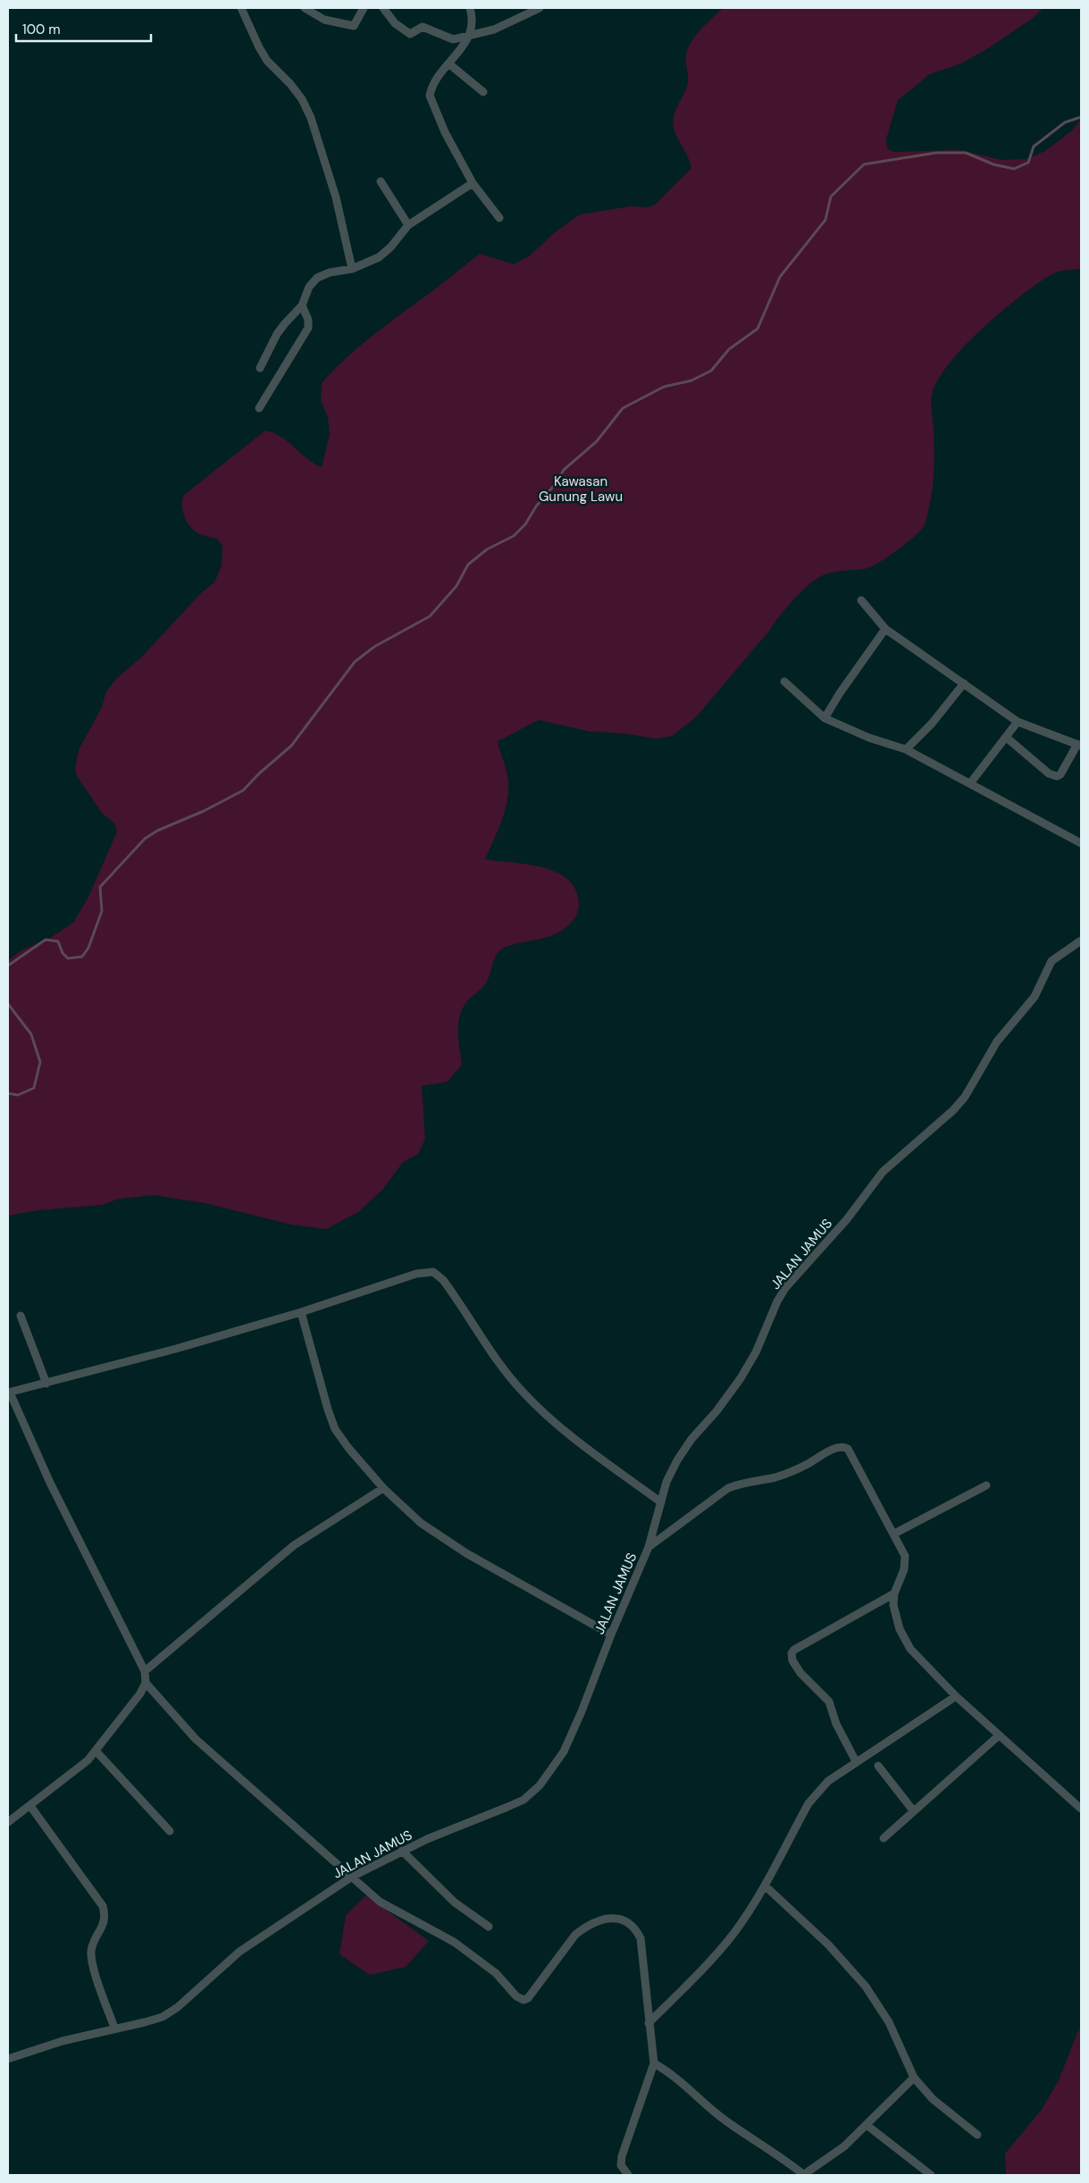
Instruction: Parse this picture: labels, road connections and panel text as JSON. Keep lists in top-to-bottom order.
{
  "streets": {
    "street": ["JALAN JAMUS"]
  },
  "parks": ["Kawasan Gunung Lawu"],
  "scale_bar": "100 m"
}
